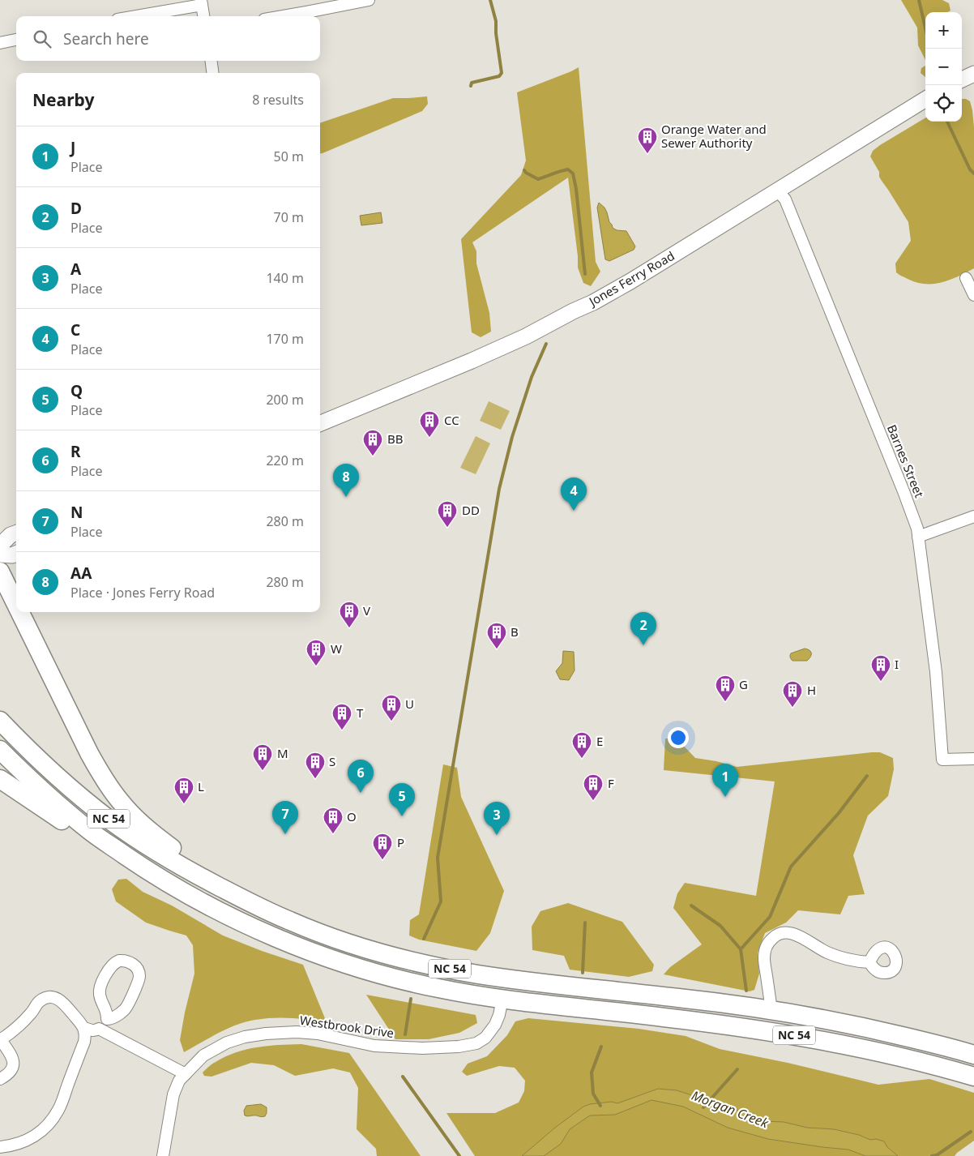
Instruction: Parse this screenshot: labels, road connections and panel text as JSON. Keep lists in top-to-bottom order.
{
  "streets": {
    "highway": ["NC 54"],
    "main road": ["Jones Ferry Road"],
    "street": ["Barnes Street", "Westbrook Drive"]
  },
  "crossings": [
    ["Jones Ferry Road", "Barnes Street"],
    ["NC 54", "Westbrook Drive"]
  ],
  "water": ["Morgan Creek"],
  "places": {
    "building": [
      "Orange Water and Sewer Authority",
      "CC",
      "BB",
      "DD",
      "V",
      "B",
      "W",
      "I",
      "G",
      "H",
      "U",
      "T",
      "E",
      "M",
      "S",
      "F",
      "L",
      "O",
      "P"
    ]
  },
  "page": {
    "map_buttons": ["+", "−"],
    "search": "Search here",
    "heading": ["Nearby", "8 results"],
    "list": [
      {
        "mark": "1",
        "name": "J",
        "note": "Place",
        "value": "50 m"
      },
      {
        "mark": "2",
        "name": "D",
        "note": "Place",
        "value": "70 m"
      },
      {
        "mark": "3",
        "name": "A",
        "note": "Place",
        "value": "140 m"
      },
      {
        "mark": "4",
        "name": "C",
        "note": "Place",
        "value": "170 m"
      },
      {
        "mark": "5",
        "name": "Q",
        "note": "Place",
        "value": "200 m"
      },
      {
        "mark": "6",
        "name": "R",
        "note": "Place",
        "value": "220 m"
      },
      {
        "mark": "7",
        "name": "N",
        "note": "Place",
        "value": "280 m"
      },
      {
        "mark": "8",
        "name": "AA",
        "note": "Place · Jones Ferry Road",
        "value": "280 m"
      }
    ],
    "pins": [
      "8",
      "4",
      "2",
      "6",
      "1",
      "5",
      "7",
      "3"
    ]
  }
}
